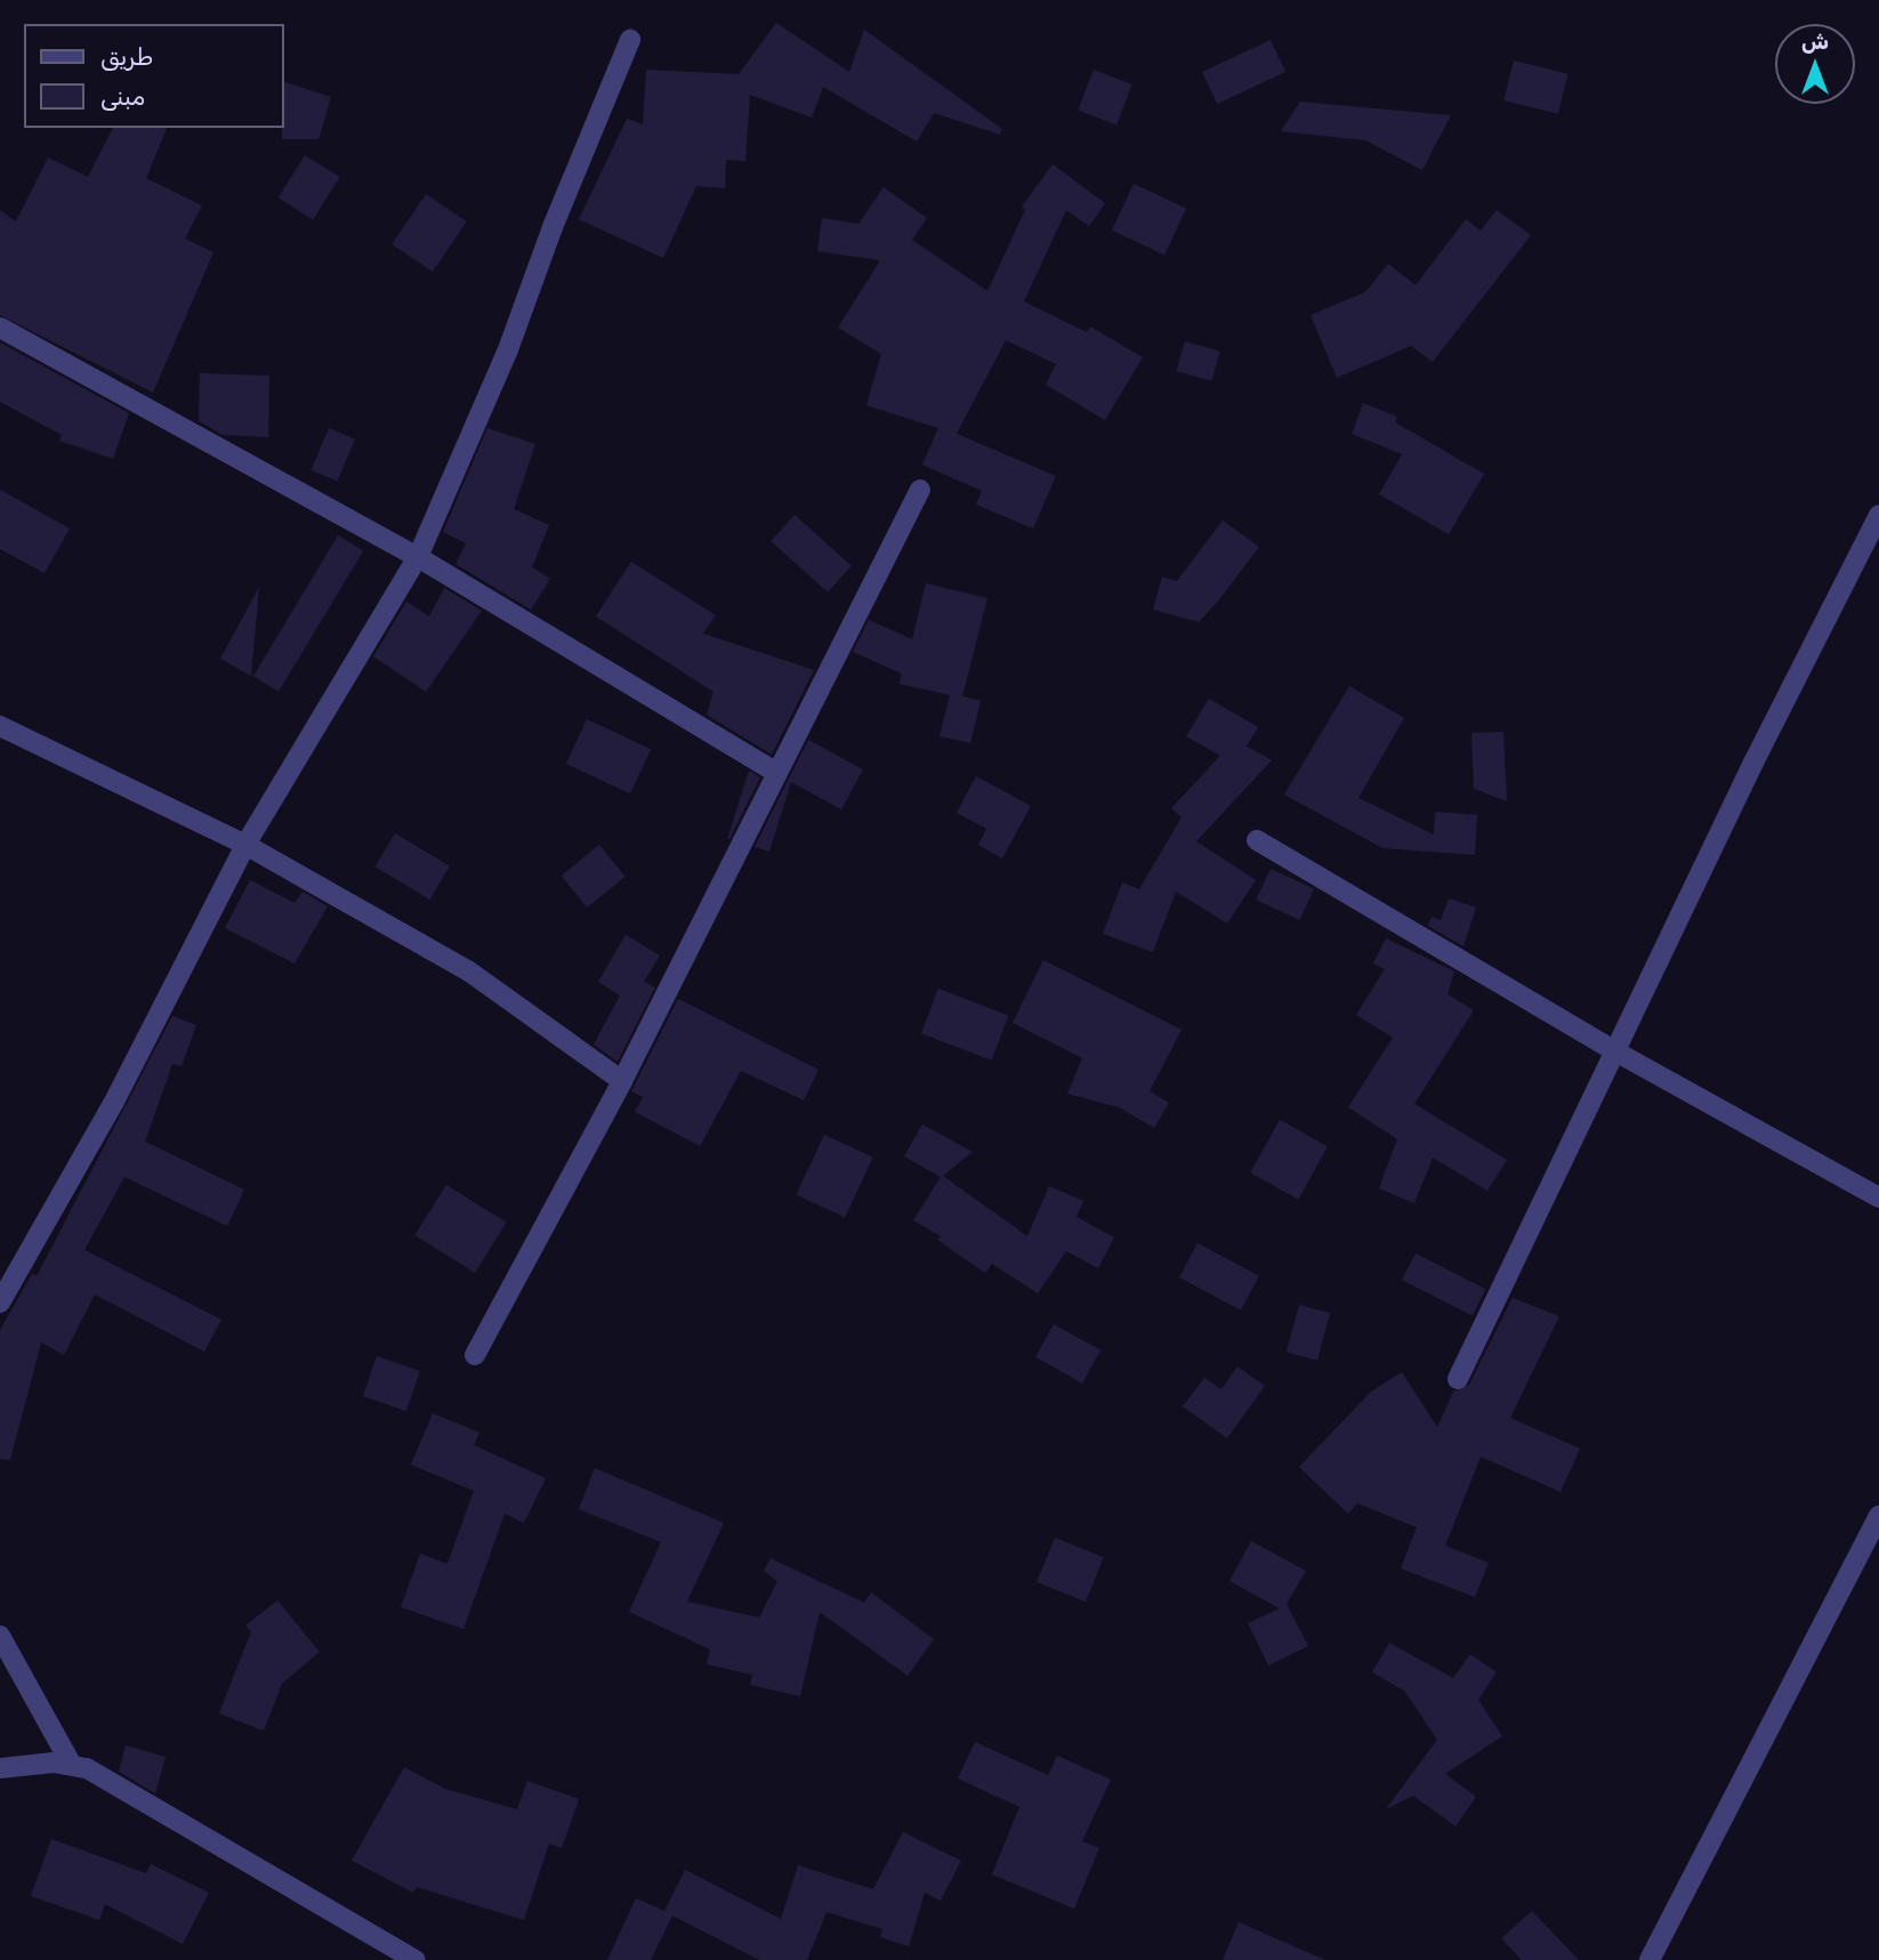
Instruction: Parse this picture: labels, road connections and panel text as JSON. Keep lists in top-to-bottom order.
{
  "legend": ["طريق", "مبنى"],
  "north": "top"
}
